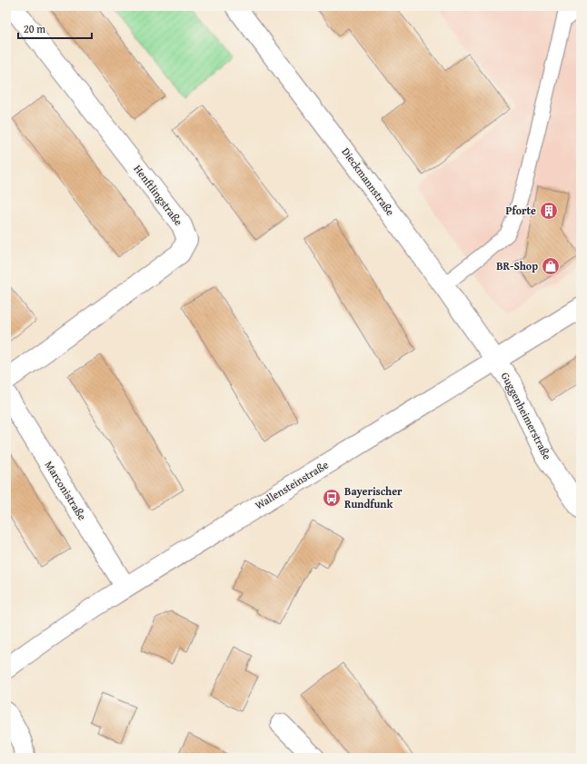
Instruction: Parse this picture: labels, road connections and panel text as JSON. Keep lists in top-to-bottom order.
{
  "streets": {
    "street": [
      "Dieckmannstraße",
      "Henftlingstraße",
      "Guggenheimerstraße",
      "Wallensteinstraße",
      "Marconistraße"
    ]
  },
  "crossings": [
    ["Dieckmannstraße", "Guggenheimerstraße"],
    ["Dieckmannstraße", "Wallensteinstraße"],
    ["Guggenheimerstraße", "Wallensteinstraße"],
    ["Wallensteinstraße", "Marconistraße"]
  ],
  "places": {
    "building": ["Pforte"],
    "shop": ["BR-Shop"],
    "bus stop": ["Bayerischer Rundfunk"]
  },
  "scale_bar": "20 m"
}
